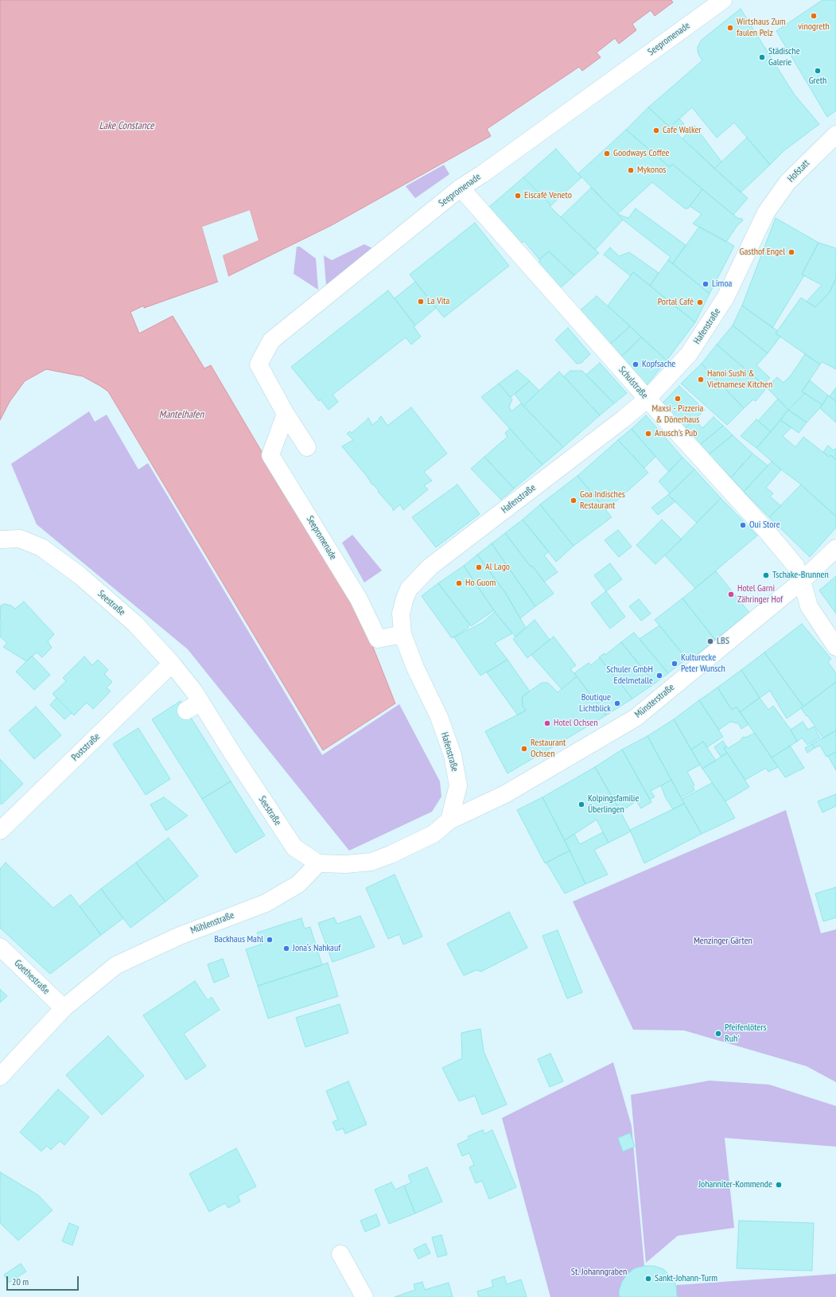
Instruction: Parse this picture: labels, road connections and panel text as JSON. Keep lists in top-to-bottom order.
{
  "streets": {
    "street": [
      "Seepromenade",
      "Hofstatt",
      "Hafenstraße",
      "Schulstraße",
      "Seestraße",
      "Münsterstraße",
      "Poststraße",
      "Mühlenstraße",
      "Goethestraße"
    ]
  },
  "crossings": [
    ["Seepromenade", "Hafenstraße"],
    ["Seepromenade", "Schulstraße"],
    ["Hofstatt", "Hafenstraße"],
    ["Hafenstraße", "Schulstraße"],
    ["Hafenstraße", "Münsterstraße"],
    ["Schulstraße", "Münsterstraße"],
    ["Seestraße", "Poststraße"],
    ["Seestraße", "Mühlenstraße"],
    ["Mühlenstraße", "Goethestraße"]
  ],
  "water": ["Lake Constance", "Mantelhafen"],
  "parks": ["Menzinger Gärten", "St. Johanngraben"],
  "places": [
    "vinogreth",
    "Wirtshaus Zum faulen Pelz",
    "Städische Galerie",
    "Greth",
    "Cafe Walker",
    "Goodways Coffee",
    "Mykonos",
    "Eiscafé Veneto",
    "Gasthof Engel",
    "Limoa",
    "La Vita",
    "Portal Café",
    "Kopfsache",
    "Hanoi Sushi & Vietnamese Kitchen",
    "Maxsi - Pizzeria & Dönerhaus",
    "Anusch's Pub",
    "Goa Indisches Restaurant",
    "Oui Store",
    "Al Lago",
    "Tschake-Brunnen",
    "Ho Guom",
    "Hotel Garni Zähringer Hof",
    "LBS",
    "Kulturecke Peter Wunsch",
    "Schuler GmbH Edelmetalle",
    "Boutique Lichtblick",
    "Hotel Ochsen",
    "Restaurant Ochsen",
    "Kolpingsfamilie Überlingen",
    "Backhaus Mahl",
    "Jona‘s Nahkauf",
    "Pfeifenlöters Ruh'",
    "Johanniter-Kommende",
    "Sankt-Johann-Turm"
  ],
  "scale_bar": "20 m"
}
